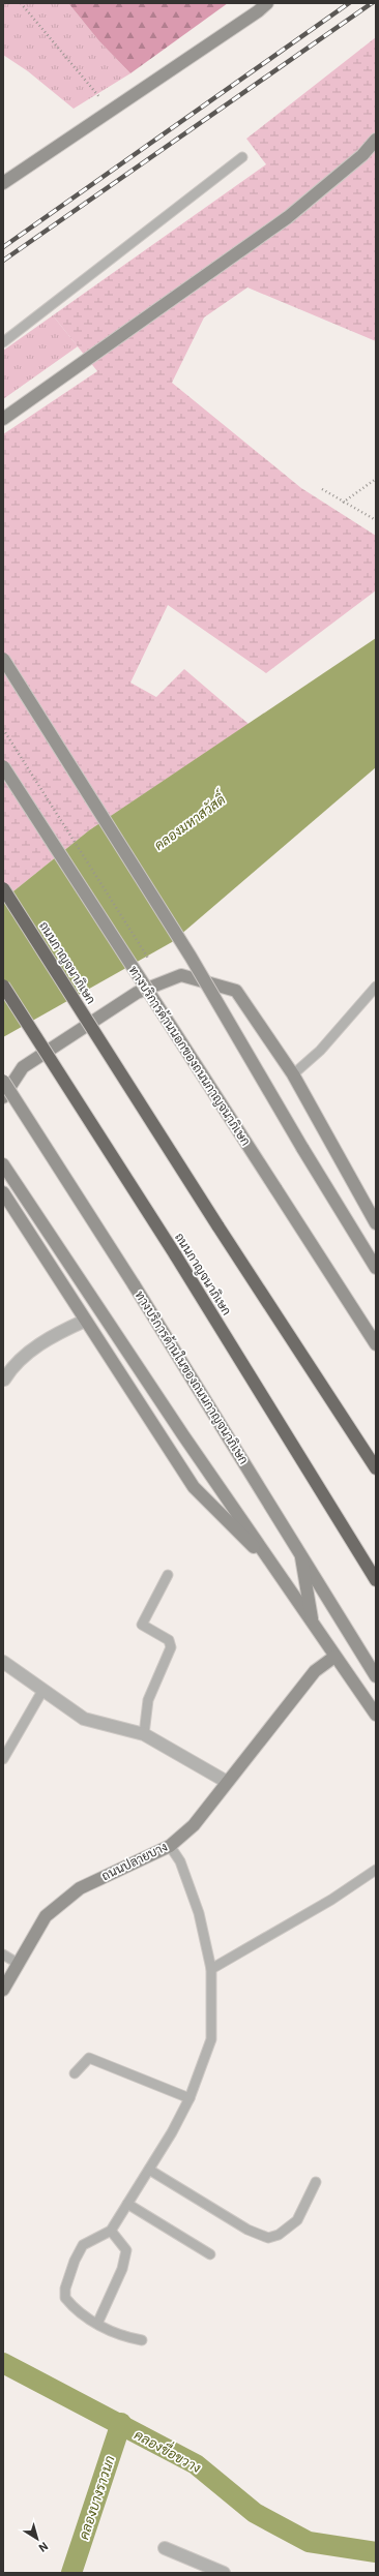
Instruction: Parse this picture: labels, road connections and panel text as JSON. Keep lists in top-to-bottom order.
{
  "streets": {
    "highway": ["ถนนกาญจนาภิเษก"],
    "main road": ["ทางบริการด้านนอกของถนนกาญจนาภิเษก", "ทางบริการด้านในของถนนกาญจนาภิเษก", "ถนนปลายบาง"]
  },
  "water": ["คลองมหาสวัสดิ์", "คลองขื่อขวาง", "คลองบางราวนก"],
  "north": "bottom right"
}
